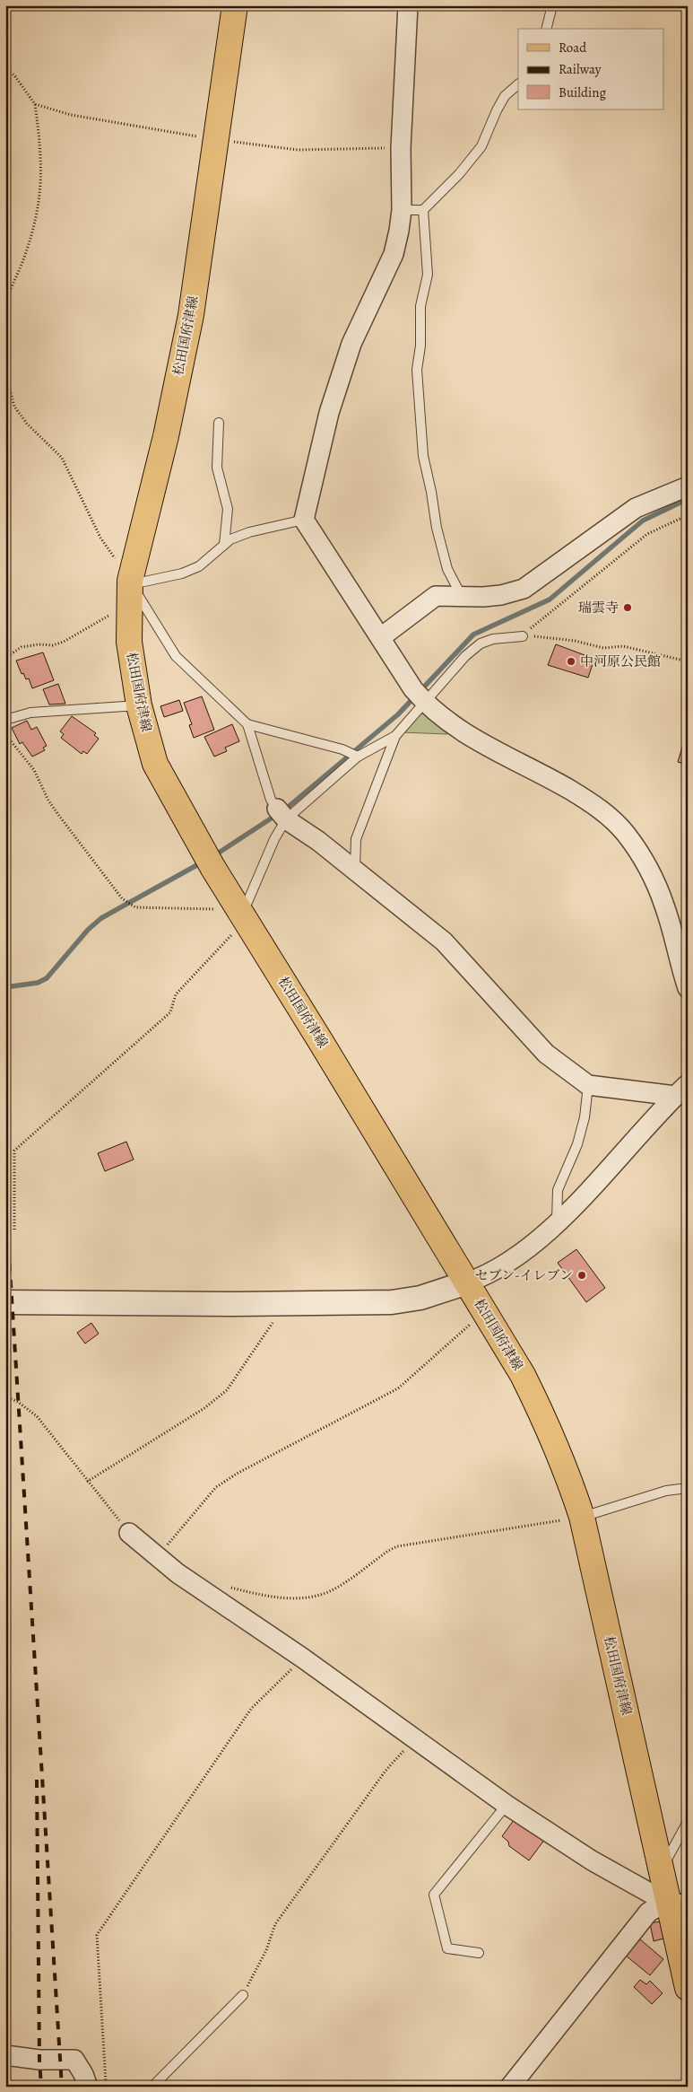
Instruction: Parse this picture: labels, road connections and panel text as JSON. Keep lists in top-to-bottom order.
{
  "streets": {
    "main road": ["松田国府津線"]
  },
  "places": ["瑞雲寺", "中河原公民館", "セブン-イレブン"],
  "legend": ["Road", "Railway", "Building"]
}
